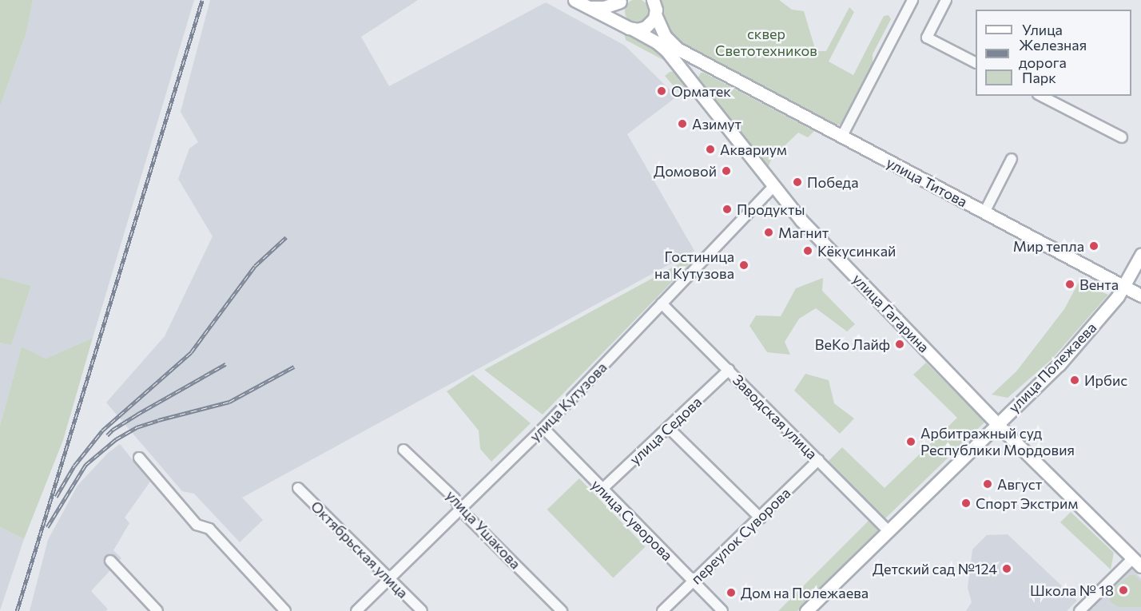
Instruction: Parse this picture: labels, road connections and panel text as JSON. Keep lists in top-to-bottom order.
{
  "streets": {
    "main road": ["улица Титова", "улица Гагарина", "улица Полежаева"],
    "street": [
      "улица Кутузова",
      "Заводская улица",
      "улица Седова",
      "улица Суворова",
      "улица Ушакова",
      "переулок Суворова",
      "Октябрьская улица"
    ]
  },
  "crossings": [
    ["улица Титова", "улица Полежаева"],
    ["улица Гагарина", "улица Полежаева"],
    ["улица Гагарина", "улица Кутузова"],
    ["улица Полежаева", "Заводская улица"],
    ["улица Кутузова", "Заводская улица"],
    ["улица Кутузова", "улица Суворова"],
    ["улица Кутузова", "улица Ушакова"],
    ["улица Кутузова", "Октябрьская улица"],
    ["Заводская улица", "улица Седова"],
    ["Заводская улица", "переулок Суворова"],
    ["улица Седова", "улица Суворова"],
    ["улица Суворова", "переулок Суворова"]
  ],
  "parks": ["сквер Светотехников"],
  "places": [
    "Орматек",
    "Азимут",
    "Аквариум",
    "Домовой",
    "Победа",
    "Продукты",
    "Магнит",
    "Мир тепла",
    "Кёкусинкай",
    "Гостиница на Кутузова",
    "Вента",
    "ВеКо Лайф",
    "Ирбис",
    "Арбитражный суд Республики Мордовия",
    "Август",
    "Спорт Экстрим",
    "Детский сад №124",
    "Школа № 18",
    "Дом на Полежаева"
  ],
  "legend": ["Улица", "Железная дорога", "Парк"]
}
